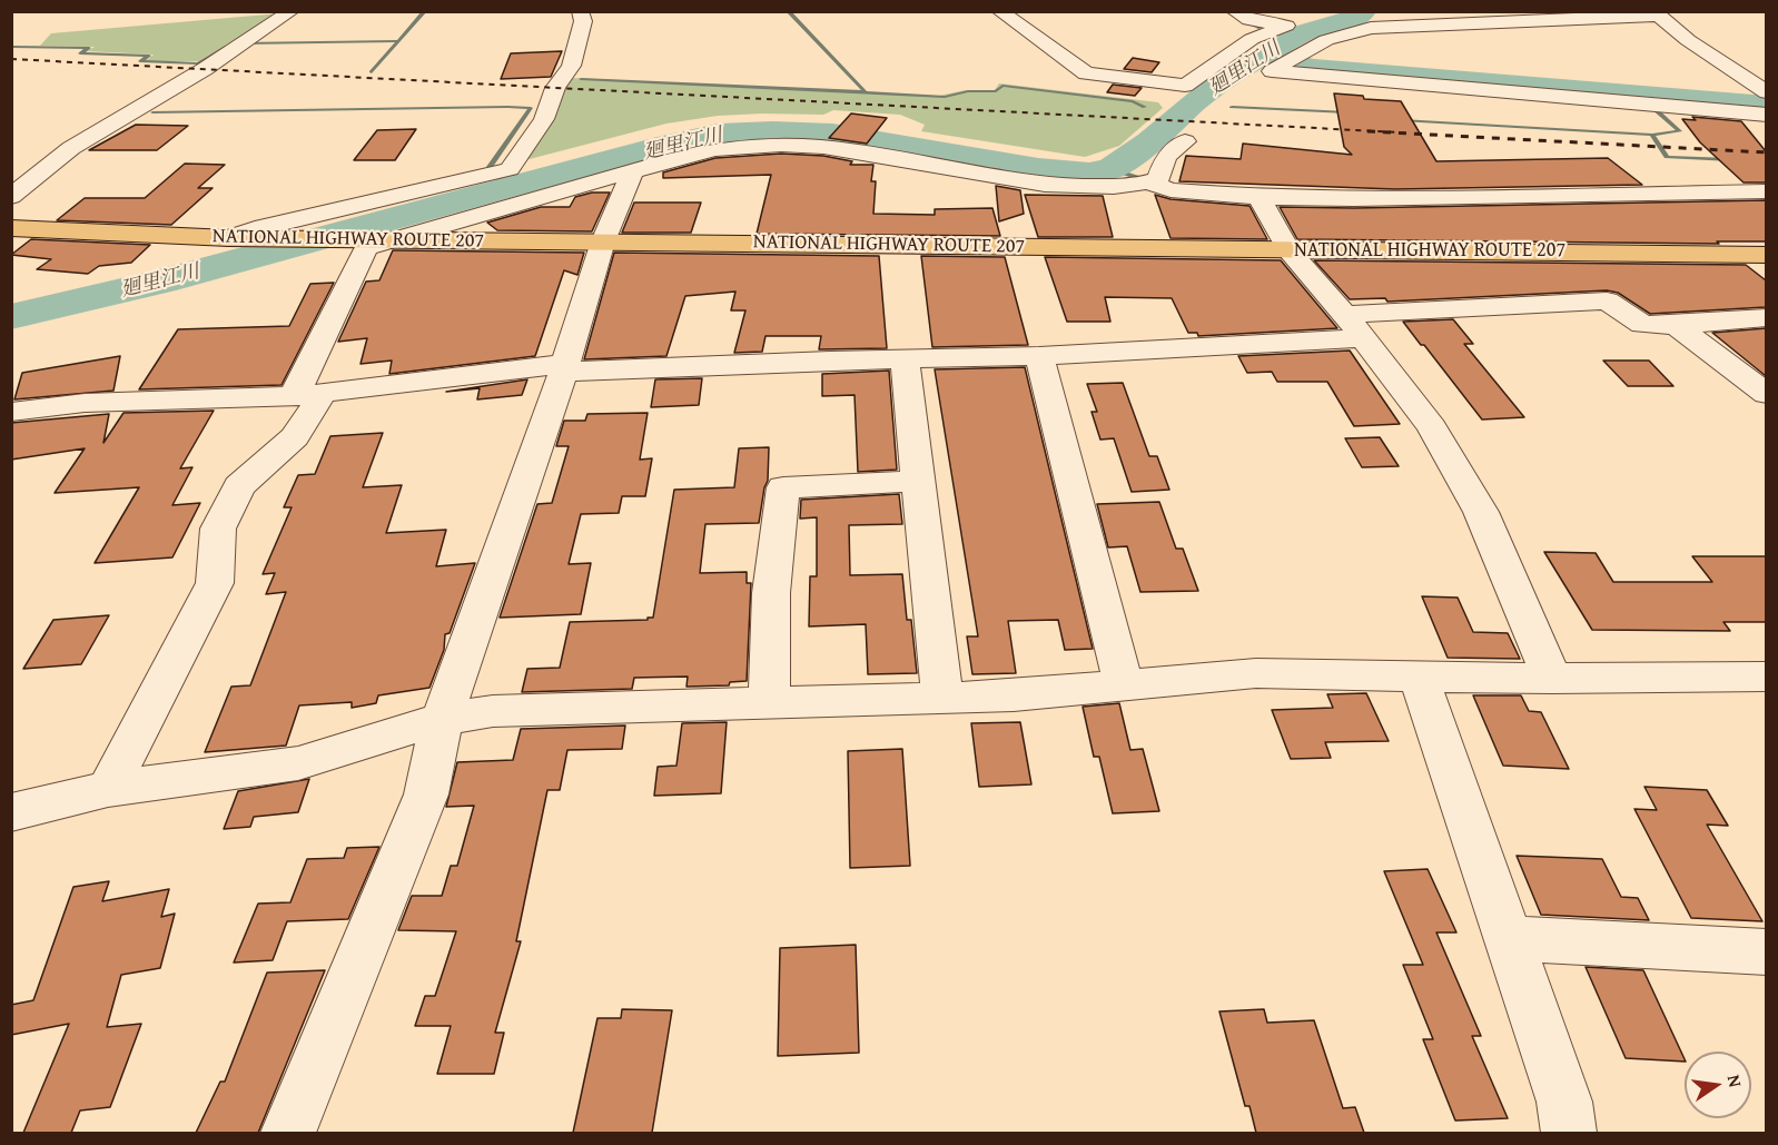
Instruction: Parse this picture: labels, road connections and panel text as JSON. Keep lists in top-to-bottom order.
{
  "streets": {
    "highway": ["NATIONAL HIGHWAY ROUTE 207"]
  },
  "water": ["廻里江川"],
  "north": "right"
}
